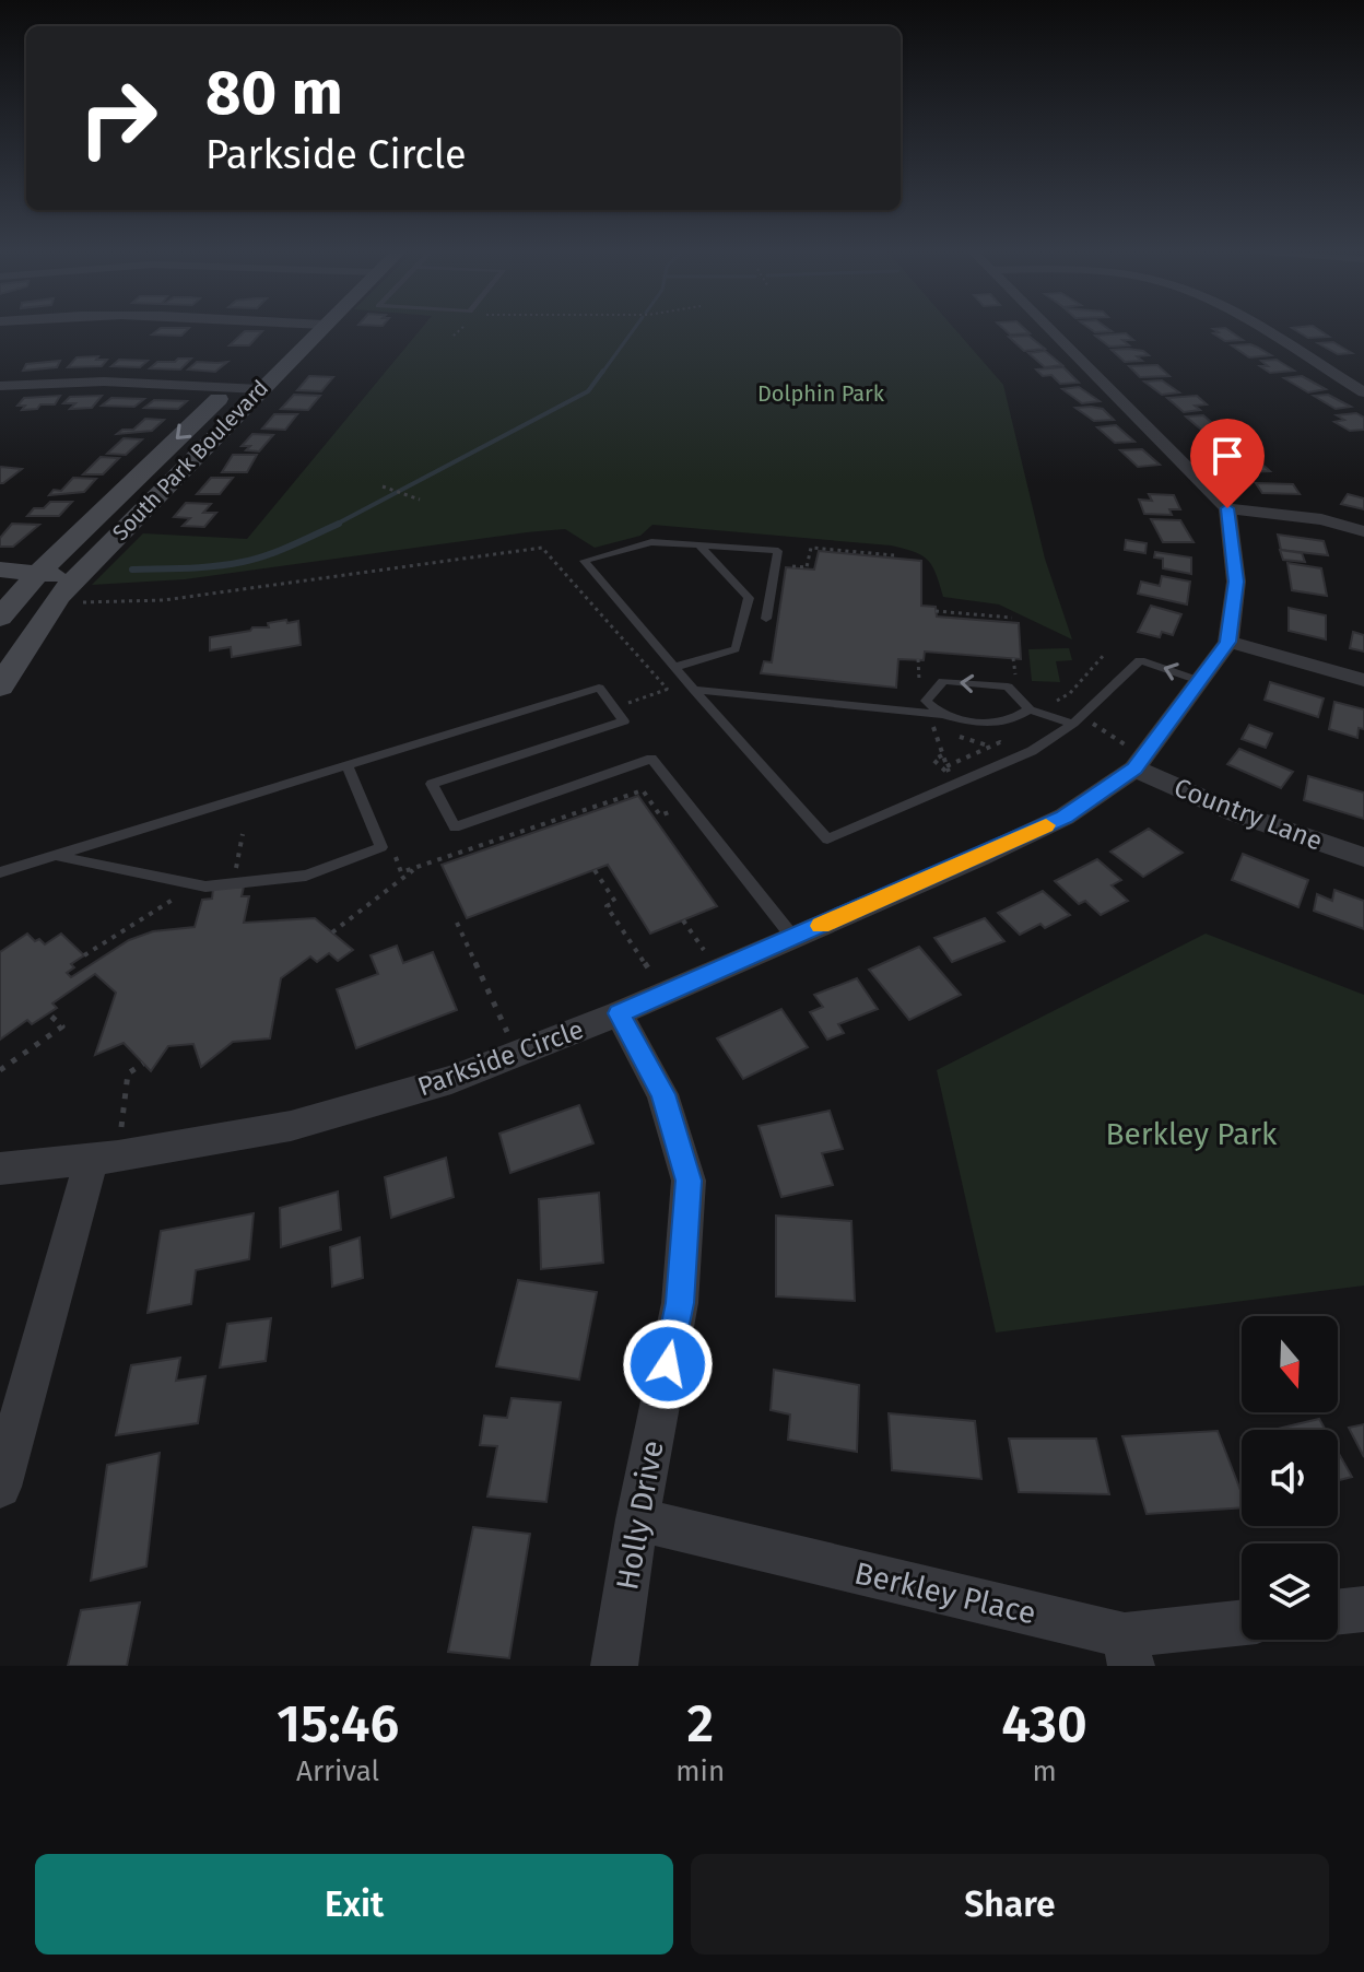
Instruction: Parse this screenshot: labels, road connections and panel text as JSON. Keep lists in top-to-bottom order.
{
  "streets": {
    "street": [
      "South Park Boulevard",
      "Country Lane",
      "Parkside Circle",
      "Holly Drive",
      "Berkley Place"
    ]
  },
  "crossings": [
    ["Country Lane", "Parkside Circle"],
    ["Parkside Circle", "Holly Drive"],
    ["Holly Drive", "Berkley Place"]
  ],
  "parks": ["Dolphin Park", "Berkley Park"],
  "north": "bottom",
  "page": {
    "turn": ["80 m", "Parkside Circle"],
    "eta": [
      "15:46",
      "Arrival",
      "2",
      "min",
      "430",
      "m"
    ],
    "buttons": ["Exit", "Share"]
  }
}
